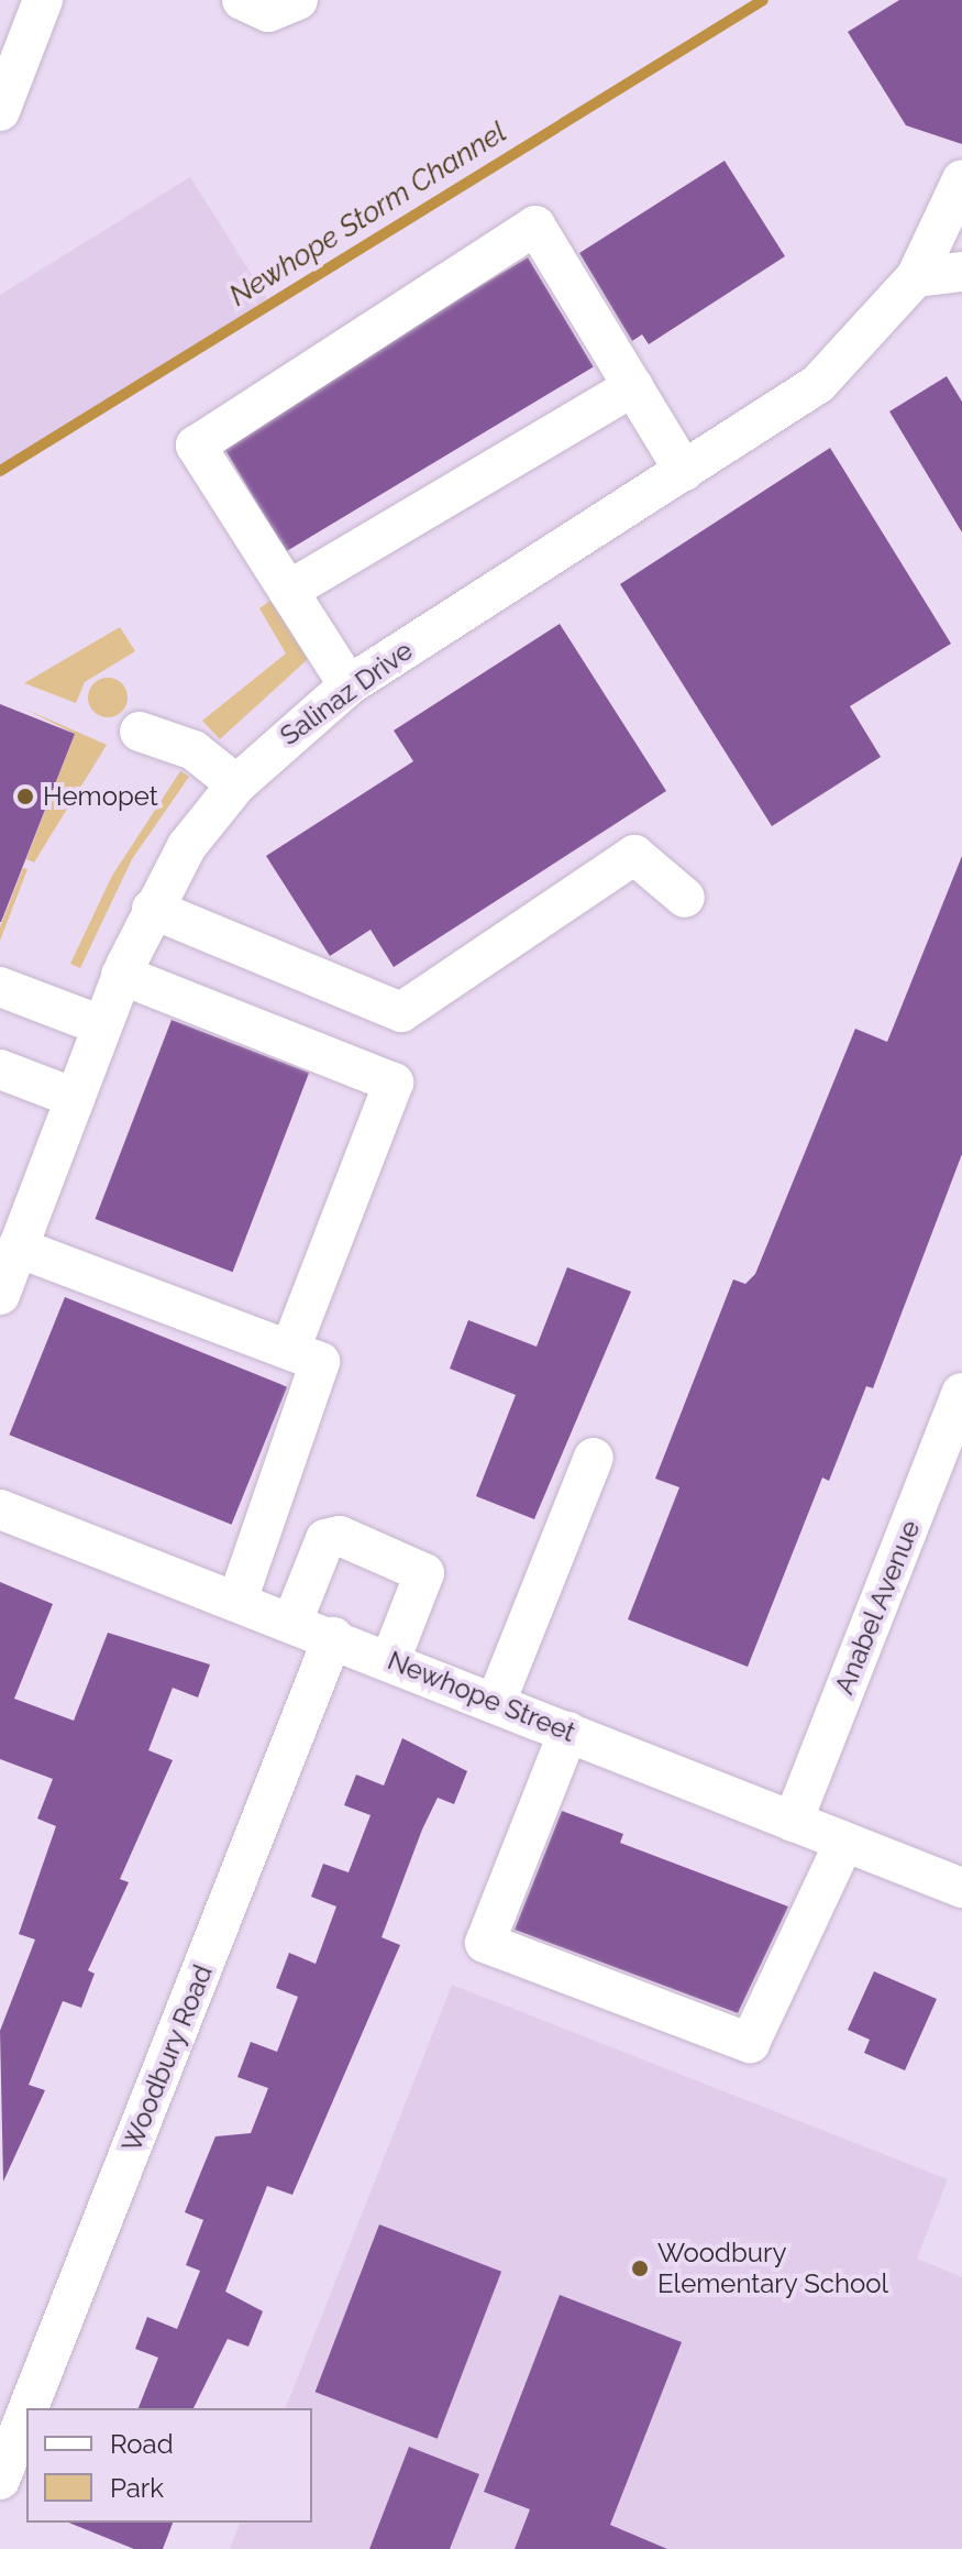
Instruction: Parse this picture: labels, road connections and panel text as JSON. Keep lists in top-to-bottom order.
{
  "streets": {
    "street": [
      "Salinaz Drive",
      "Anabel Avenue",
      "Newhope Street",
      "Woodbury Road"
    ]
  },
  "crossings": [
    ["Anabel Avenue", "Newhope Street"],
    ["Newhope Street", "Woodbury Road"]
  ],
  "water": ["Newhope Storm Channel"],
  "places": ["Hemopet", "Woodbury Elementary School"],
  "legend": ["Road", "Park"]
}
